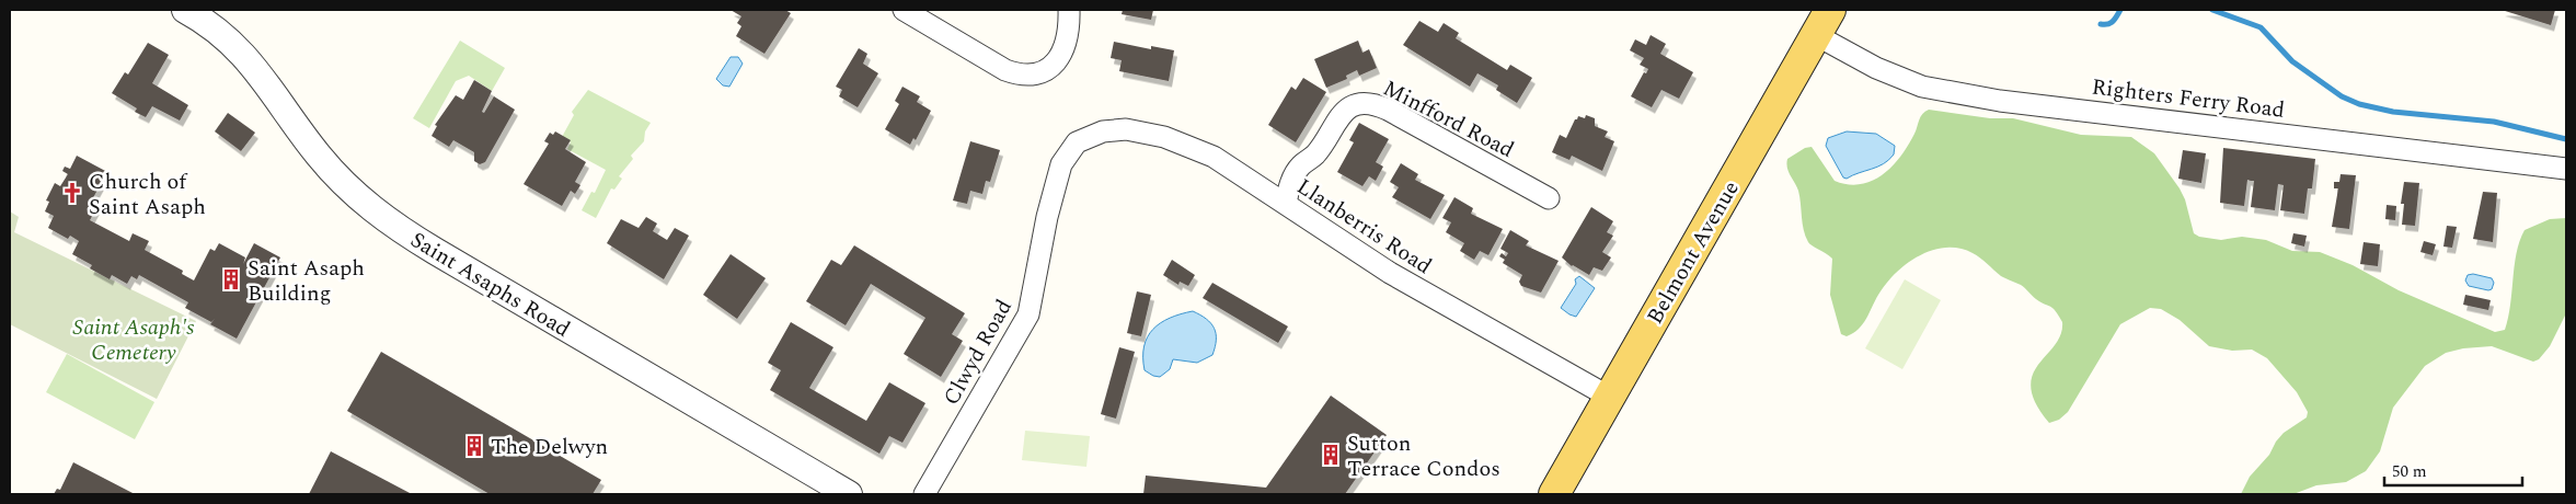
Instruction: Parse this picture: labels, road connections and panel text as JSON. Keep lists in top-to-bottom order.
{
  "streets": {
    "main road": ["Belmont Avenue"],
    "street": [
      "Righters Ferry Road",
      "Minfford Road",
      "Llanberris Road",
      "Saint Asaphs Road",
      "Clwyd Road"
    ]
  },
  "crossings": [
    ["Righters Ferry Road", "Belmont Avenue"],
    ["Minfford Road", "Llanberris Road"],
    ["Llanberris Road", "Belmont Avenue"],
    ["Llanberris Road", "Clwyd Road"]
  ],
  "parks": ["Saint Asaph's Cemetery"],
  "places": {
    "church": ["Church of Saint Asaph"],
    "building": ["Saint Asaph Building", "The Delwyn", "Sutton Terrace Condos"]
  },
  "scale_bar": "50 m"
}
